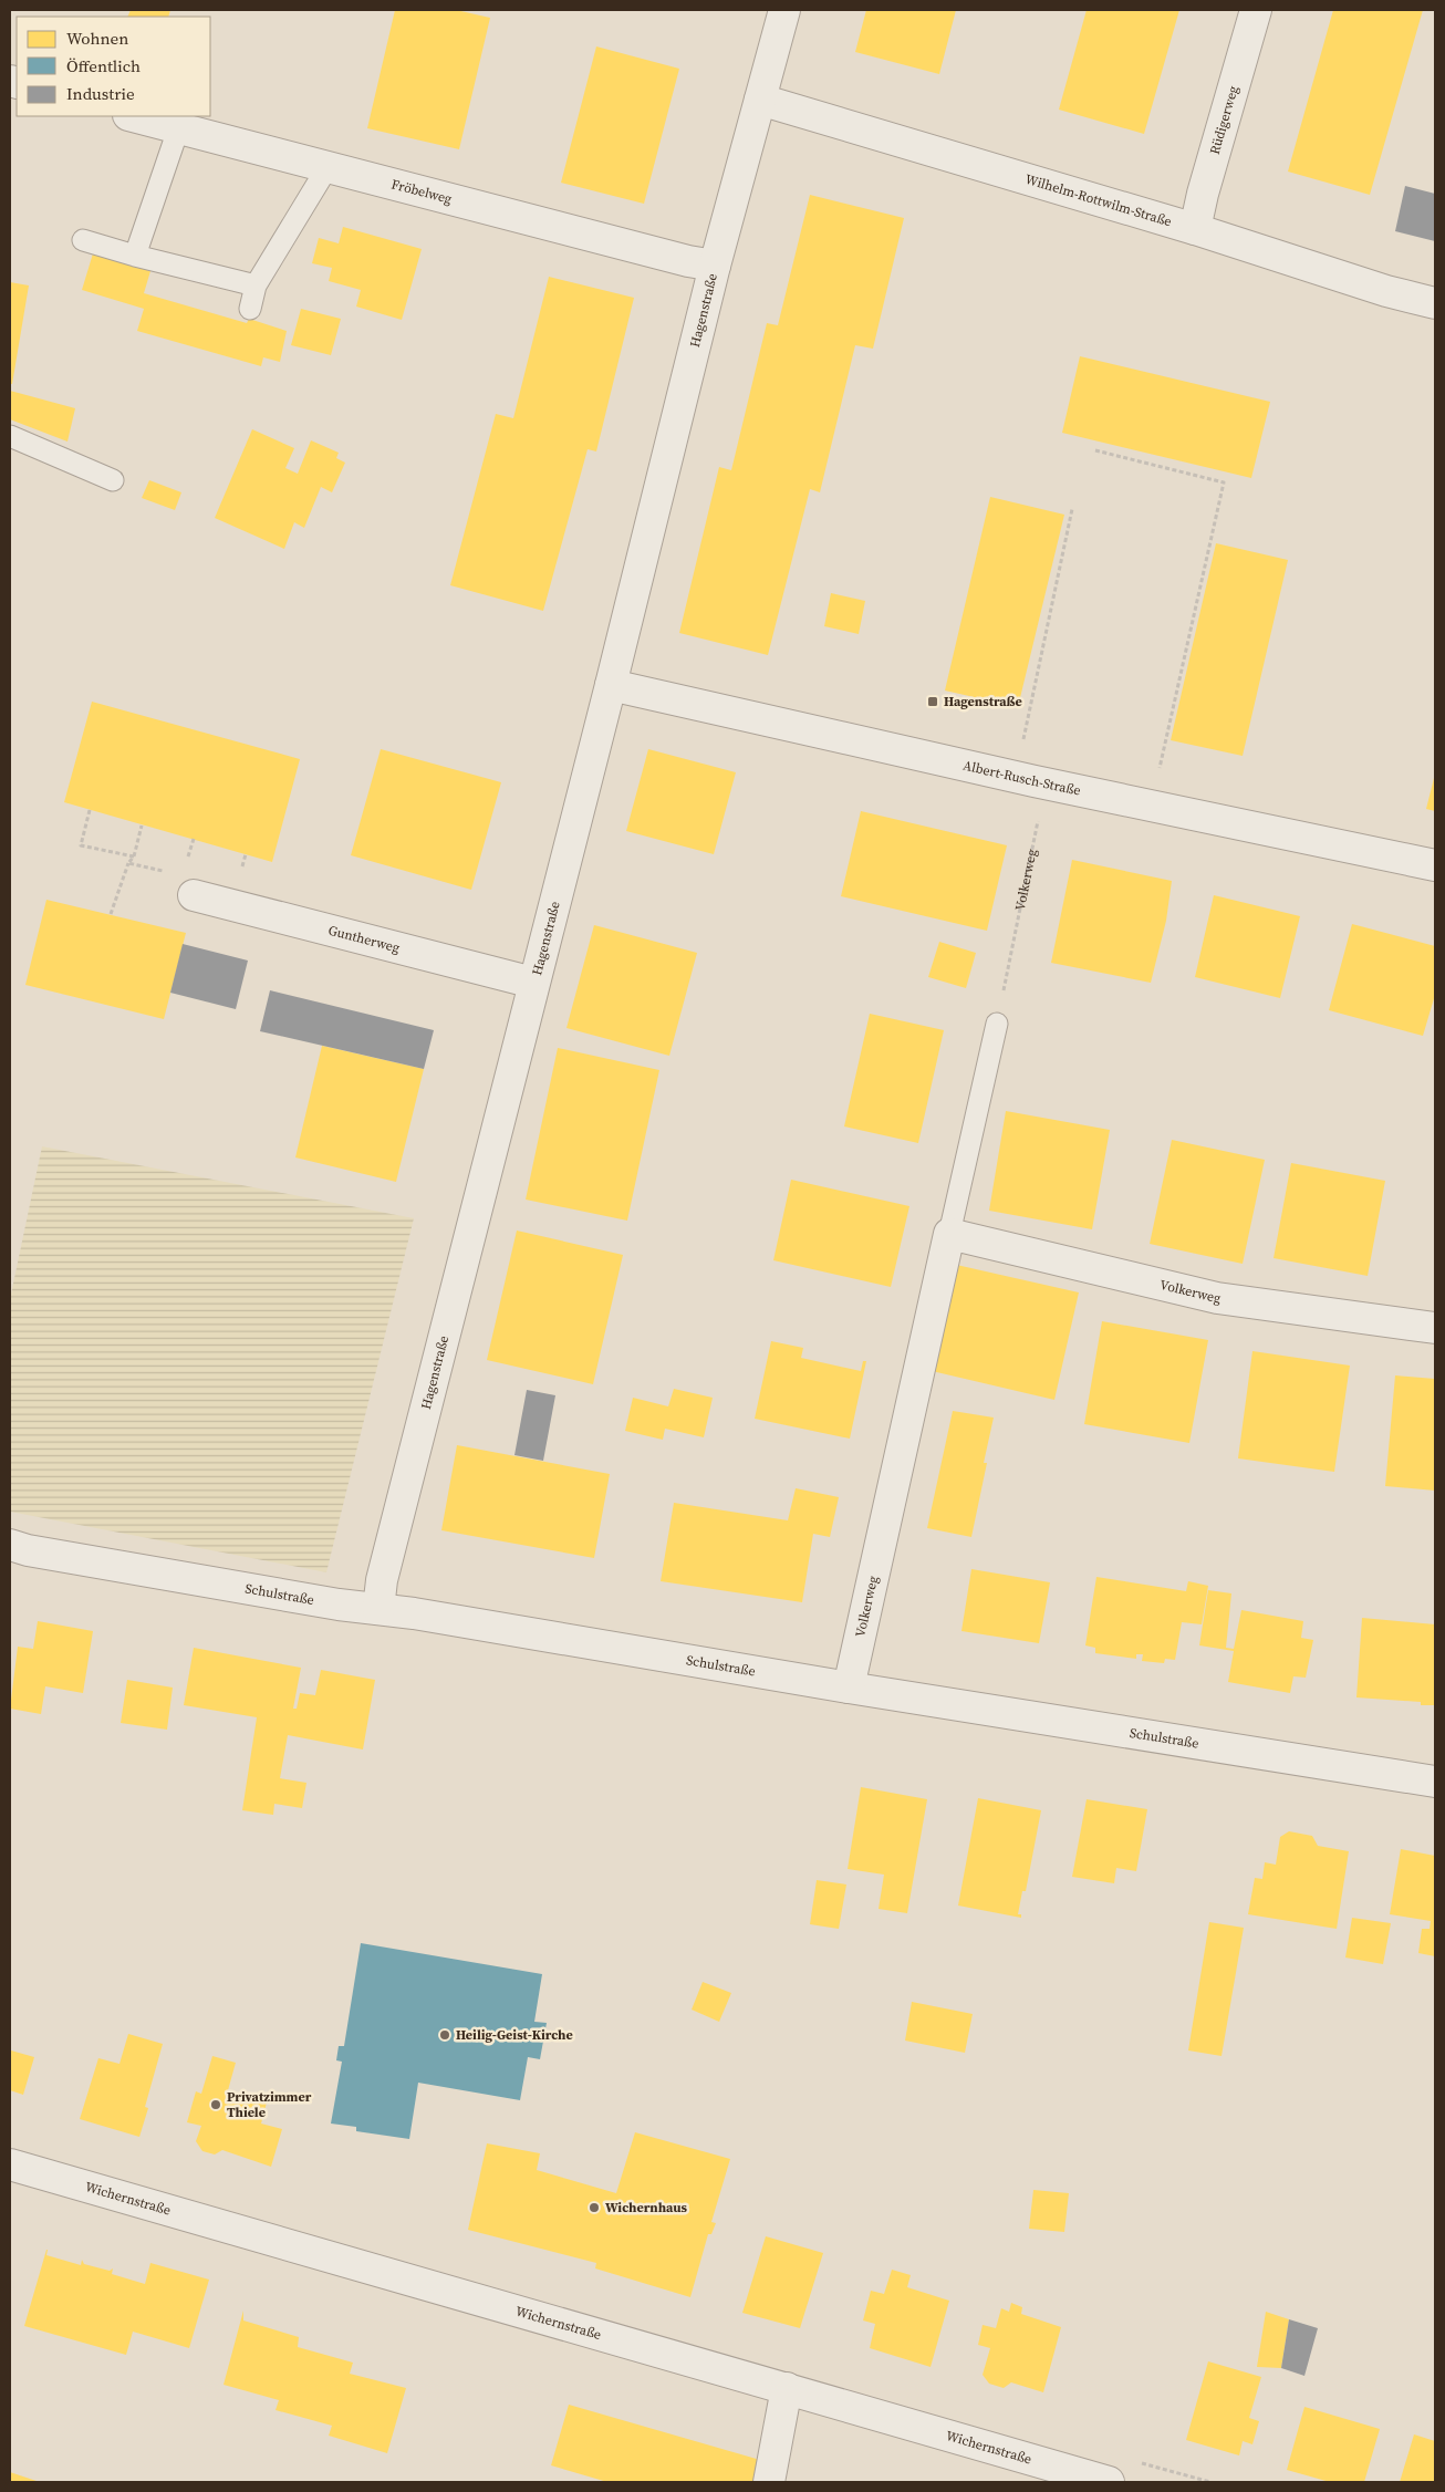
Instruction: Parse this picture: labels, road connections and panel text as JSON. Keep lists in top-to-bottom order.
{
  "streets": {
    "street": [
      "Rüdigerweg",
      "Fröbelweg",
      "Wilhelm-Rottwilm-Straße",
      "Hagenstraße",
      "Albert-Rusch-Straße",
      "Volkerweg",
      "Guntherweg",
      "Schulstraße",
      "Wichernstraße"
    ]
  },
  "crossings": [
    ["Rüdigerweg", "Wilhelm-Rottwilm-Straße"],
    ["Fröbelweg", "Hagenstraße"],
    ["Wilhelm-Rottwilm-Straße", "Hagenstraße"],
    ["Hagenstraße", "Albert-Rusch-Straße"],
    ["Hagenstraße", "Guntherweg"],
    ["Hagenstraße", "Schulstraße"],
    ["Volkerweg", "Schulstraße"]
  ],
  "places": {
    "transit": ["Hagenstraße"],
    "other": ["Heilig-Geist-Kirche", "Privatzimmer Thiele", "Wichernhaus"]
  },
  "legend": ["Wohnen", "Öffentlich", "Industrie"]
}
